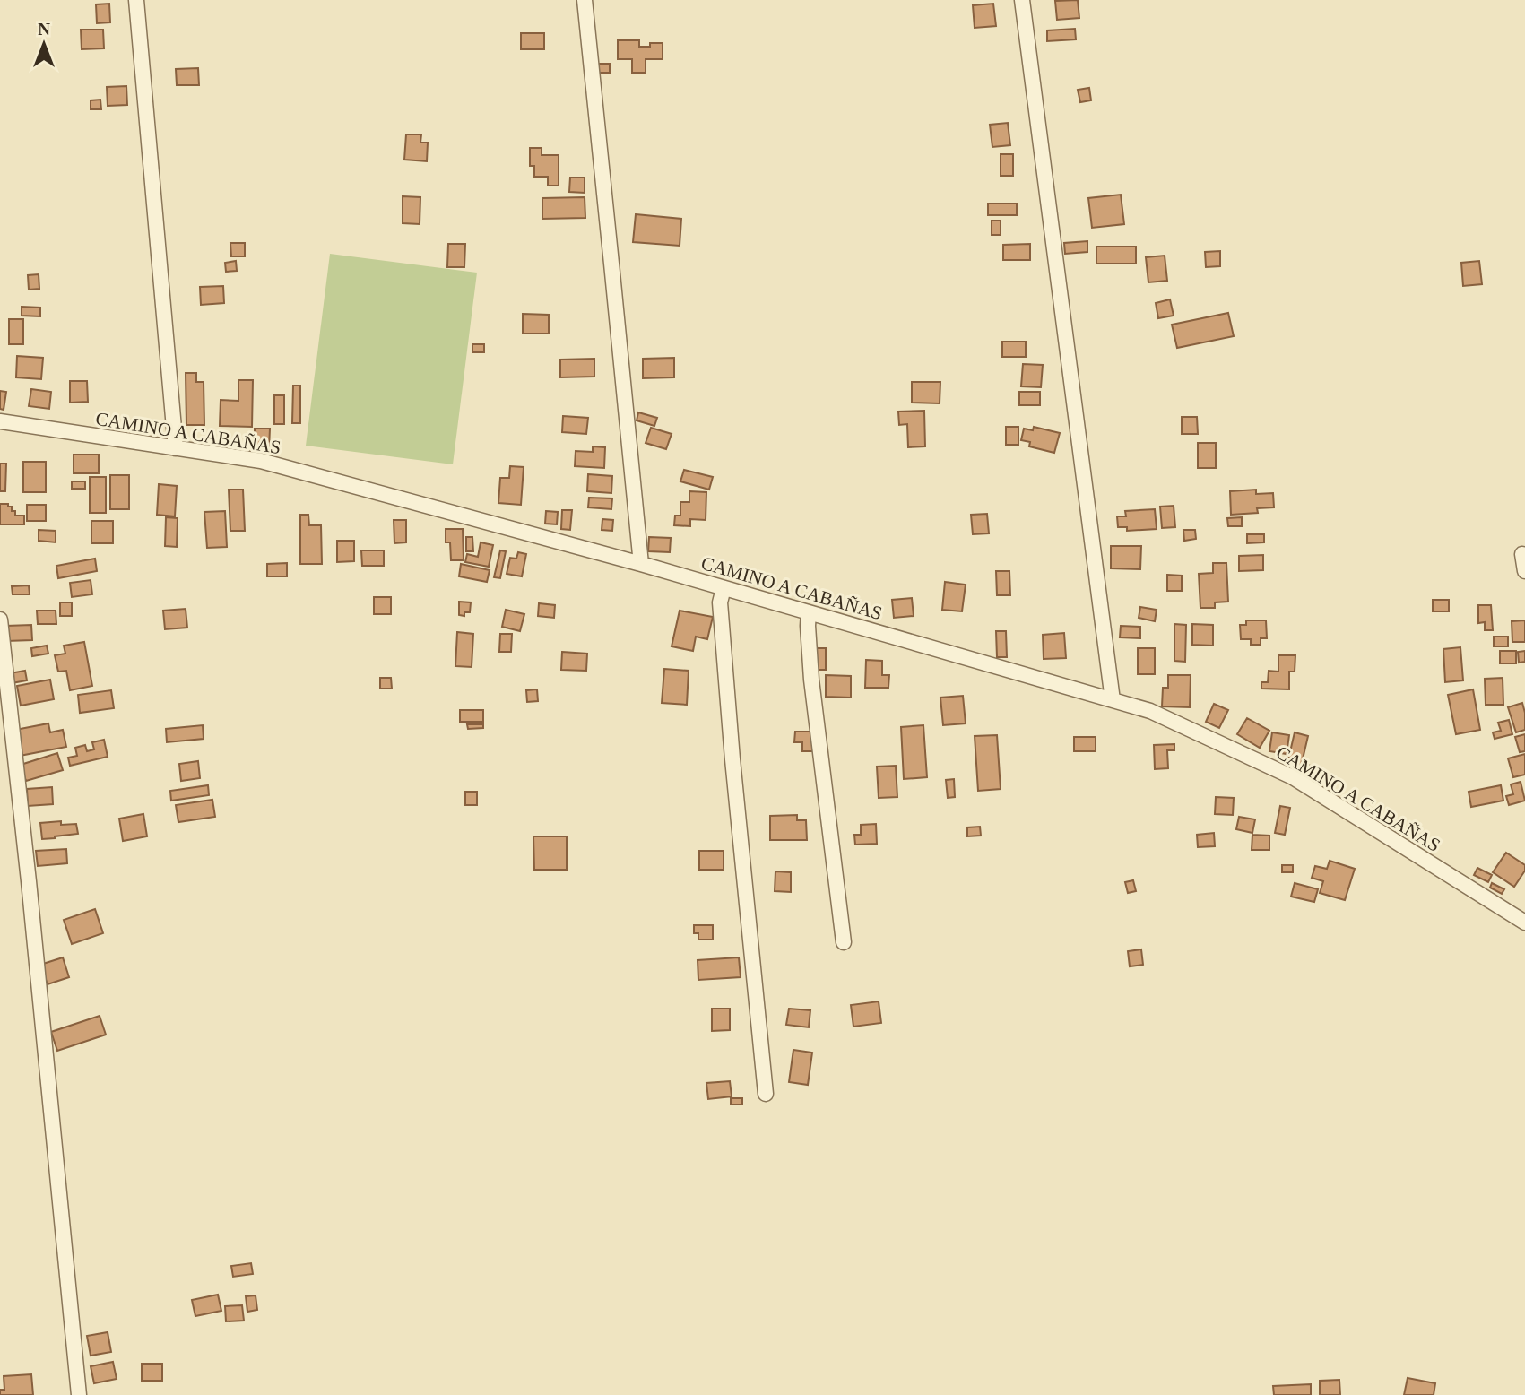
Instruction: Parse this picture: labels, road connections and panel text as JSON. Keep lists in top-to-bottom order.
{
  "streets": {
    "street": ["CAMINO A CABAÑAS"]
  },
  "north": "top"
}
